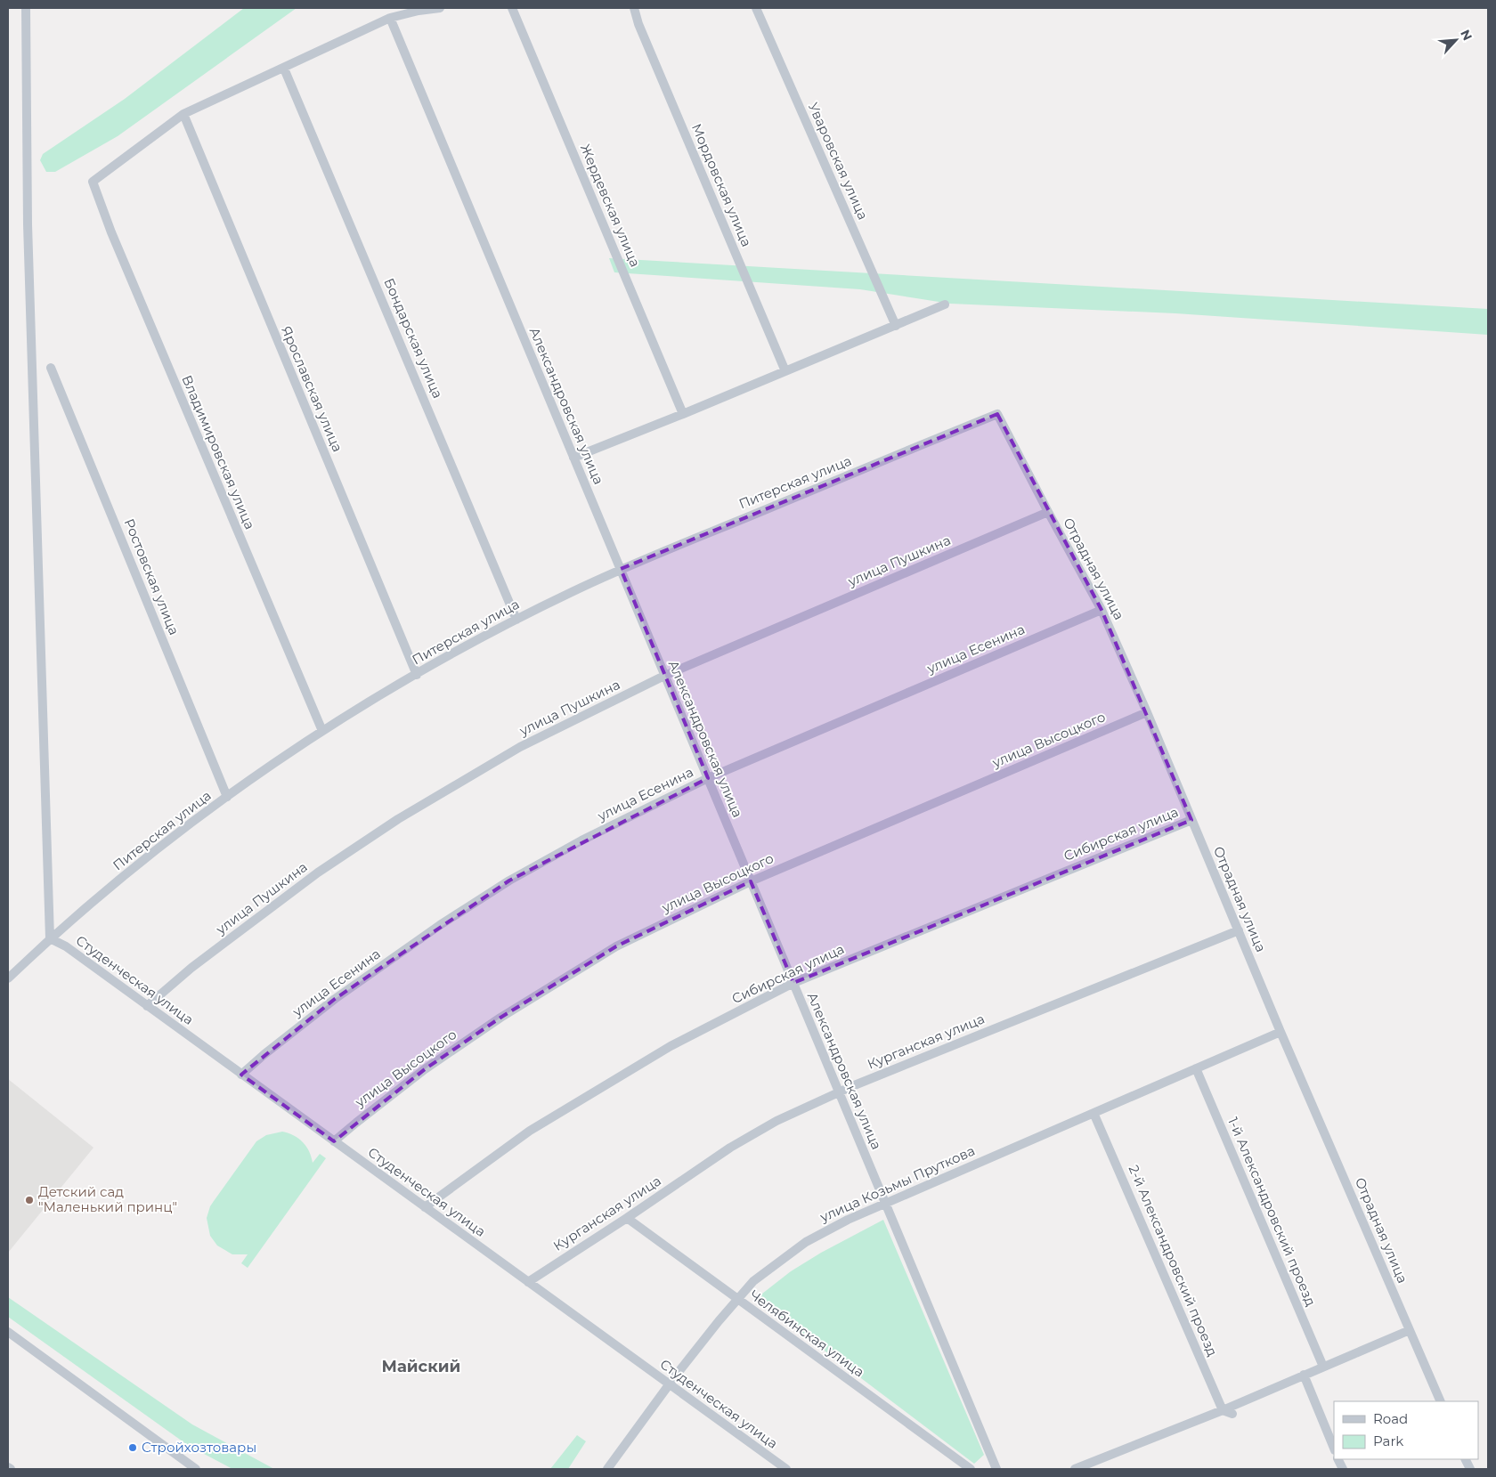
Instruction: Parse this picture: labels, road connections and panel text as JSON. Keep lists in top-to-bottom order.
{
  "streets": {
    "street": [
      "Уваровская улица",
      "Мордовская улица",
      "Жердевская улица",
      "Бондарская улица",
      "Ярославская улица",
      "Александровская улица",
      "Владимировская улица",
      "Питерская улица",
      "улица Пушкина",
      "Отрадная улица",
      "Ростовская улица",
      "улица Есенина",
      "улица Высоцкого",
      "Сибирская улица",
      "Студенческая улица",
      "Курганская улица",
      "улица Козьмы Пруткова",
      "1-й Александровский проезд",
      "2-й Александровский проезд",
      "Челябинская улица"
    ]
  },
  "crossings": [
    ["Бондарская улица", "Питерская улица"],
    ["Ярославская улица", "Владимировская улица"],
    ["Ярославская улица", "Питерская улица"],
    ["Александровская улица", "Питерская улица"],
    ["Александровская улица", "улица Пушкина"],
    ["Александровская улица", "улица Есенина"],
    ["Александровская улица", "улица Высоцкого"],
    ["Александровская улица", "Сибирская улица"],
    ["Александровская улица", "Курганская улица"],
    ["Александровская улица", "улица Козьмы Пруткова"],
    ["Владимировская улица", "Питерская улица"],
    ["Питерская улица", "Отрадная улица"],
    ["Питерская улица", "Ростовская улица"],
    ["Питерская улица", "Студенческая улица"],
    ["улица Пушкина", "Отрадная улица"],
    ["улица Пушкина", "Студенческая улица"],
    ["Отрадная улица", "улица Есенина"],
    ["Отрадная улица", "улица Высоцкого"],
    ["Отрадная улица", "Сибирская улица"],
    ["Отрадная улица", "Курганская улица"],
    ["Отрадная улица", "улица Козьмы Пруткова"],
    ["улица Есенина", "Студенческая улица"],
    ["улица Высоцкого", "Студенческая улица"],
    ["Сибирская улица", "Студенческая улица"],
    ["Студенческая улица", "Курганская улица"],
    ["Студенческая улица", "улица Козьмы Пруткова"],
    ["Курганская улица", "Челябинская улица"],
    ["улица Козьмы Пруткова", "1-й Александровский проезд"],
    ["улица Козьмы Пруткова", "2-й Александровский проезд"],
    ["улица Козьмы Пруткова", "Челябинская улица"]
  ],
  "districts": ["Майский"],
  "places": ["Детский сад \"Маленький принц\"", "Стройхозтовары"],
  "legend": ["Road", "Park"],
  "north": "top right"
}
